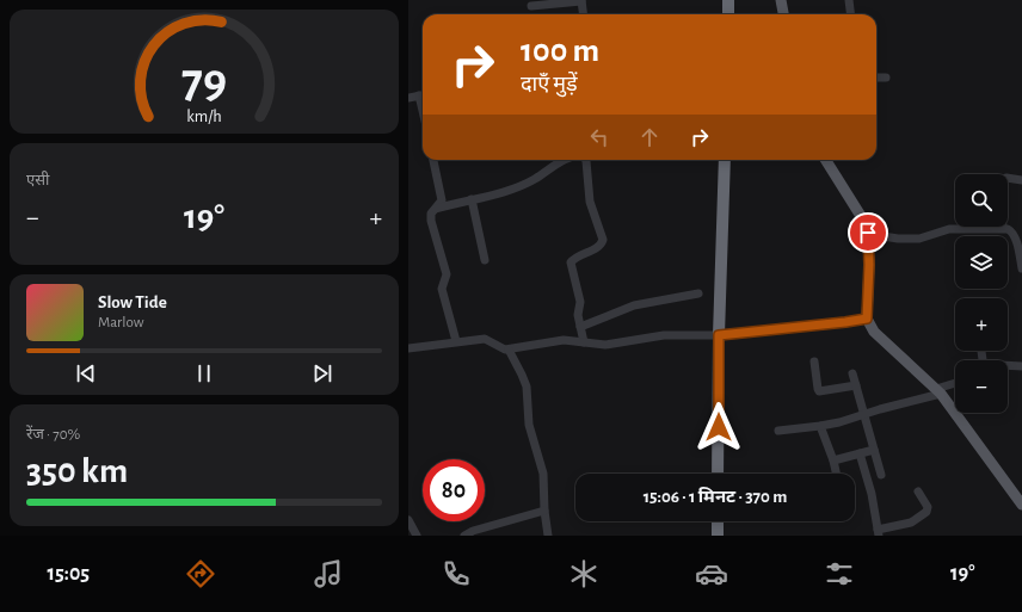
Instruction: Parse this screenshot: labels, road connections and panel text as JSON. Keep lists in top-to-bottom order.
{
  "page": {
    "turn": ["100 m", "दाएँ मुड़ें"],
    "tile": [
      "एसी",
      ["रेंज · 70%", "350 km"]
    ],
    "map_buttons": ["+", "−"],
    "heat": ["−", "19°", "+"],
    "song": ["Slow Tide", "Marlow"],
    "limit": "80",
    "trip": "15:06 · 1 मिनट · 370 m",
    "tabs": ["15:05", "19°"],
    "gauge": ["79", "km/h"]
  }
}
